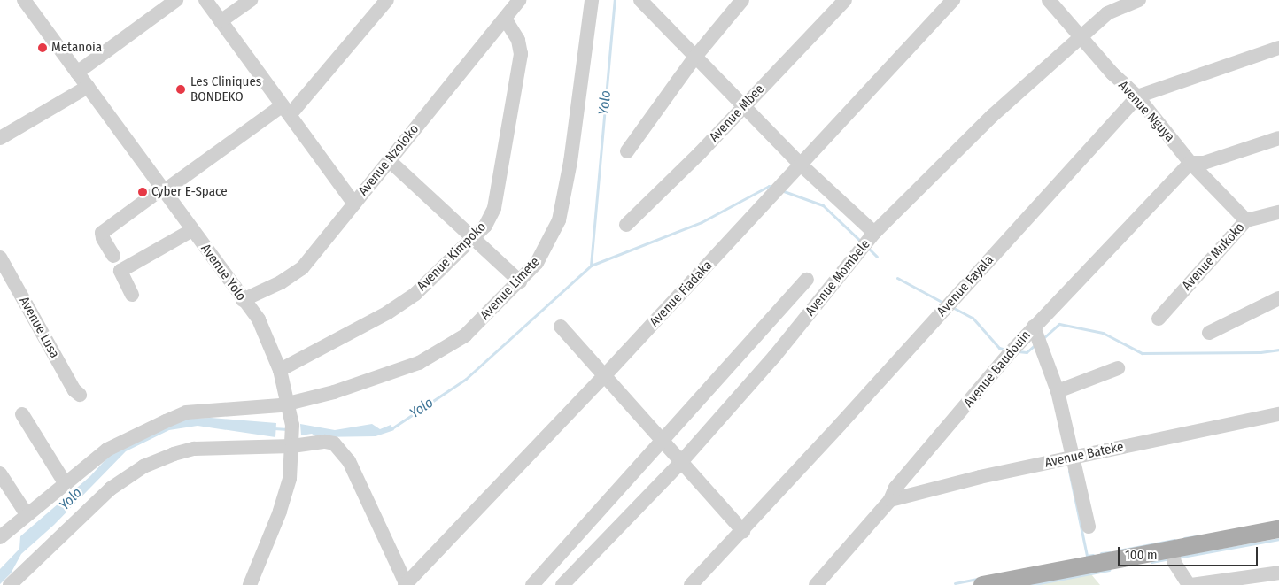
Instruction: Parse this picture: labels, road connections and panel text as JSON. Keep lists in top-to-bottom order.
{
  "streets": {
    "street": [
      "Avenue Nguya",
      "Avenue Mbee",
      "Avenue Nzoloko",
      "Avenue Kimpoko",
      "Avenue Mukoko",
      "Avenue Yolo",
      "Avenue Mombele",
      "Avenue Fayala",
      "Avenue Limete",
      "Avenue Fiadaka",
      "Avenue Lusa",
      "Avenue Baudouin",
      "Avenue Bateke"
    ]
  },
  "crossings": [
    ["Avenue Nguya", "Avenue Mukoko"],
    ["Avenue Nguya", "Avenue Mombele"],
    ["Avenue Nguya", "Avenue Fayala"],
    ["Avenue Nguya", "Avenue Baudouin"],
    ["Avenue Nzoloko", "Avenue Kimpoko"],
    ["Avenue Nzoloko", "Avenue Yolo"],
    ["Avenue Kimpoko", "Avenue Yolo"],
    ["Avenue Yolo", "Avenue Limete"],
    ["Avenue Baudouin", "Avenue Bateke"]
  ],
  "water": ["Yolo"],
  "places": ["Metanoia", "Les Cliniques BONDEKO", "Cyber E-Space"],
  "scale_bar": "100 m"
}
